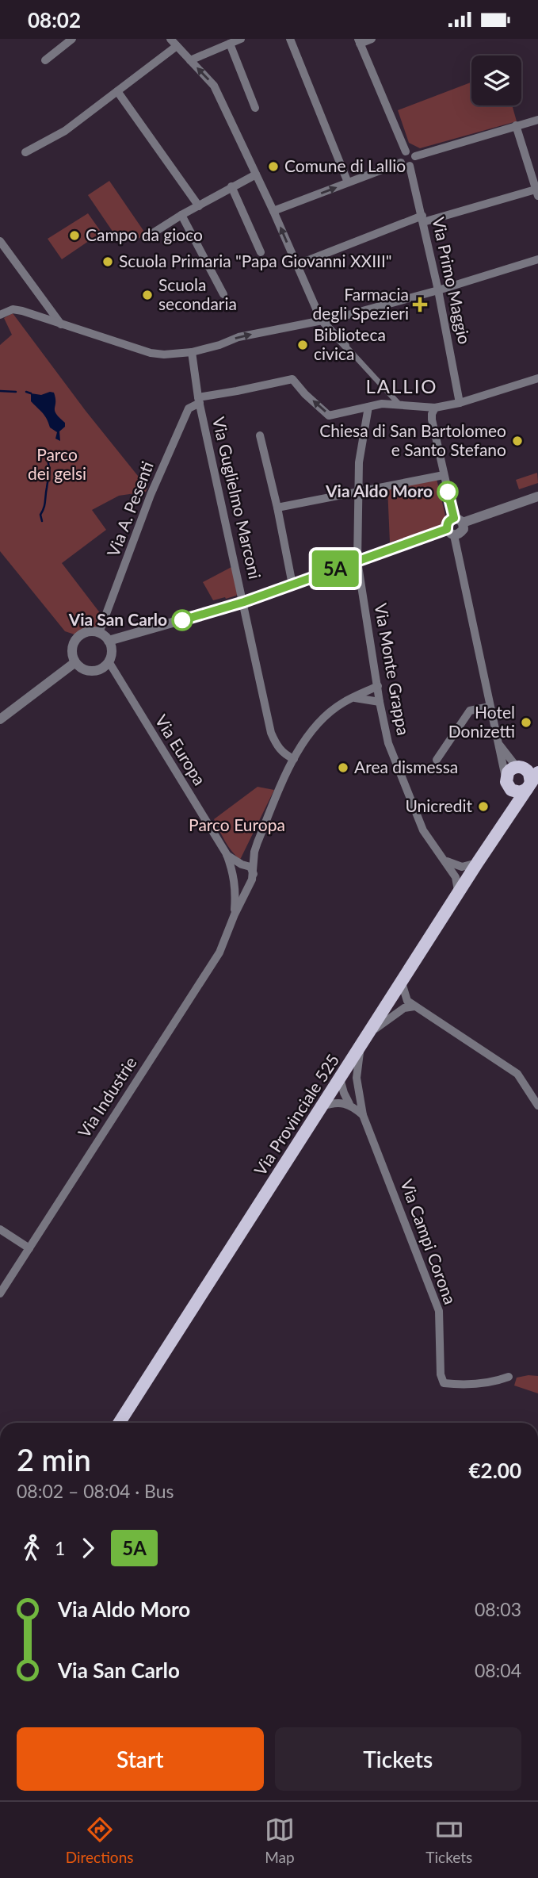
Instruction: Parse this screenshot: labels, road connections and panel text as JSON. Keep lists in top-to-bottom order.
{
  "streets": {
    "main road": ["Via Provinciale 525"],
    "street": [
      "Via Primo Maggio",
      "Via Guglielmo Marconi",
      "Via A. Pesenti",
      "Via Monte Grappa",
      "Via Europa",
      "Via Industrie",
      "Via Campi Corona"
    ]
  },
  "crossings": [
    ["Via Guglielmo Marconi", "Via A. Pesenti"],
    ["Via Guglielmo Marconi", "Via Industrie"],
    ["Via A. Pesenti", "Via Europa"],
    ["Via Monte Grappa", "Via Industrie"],
    ["Via Europa", "Via Industrie"],
    ["Via Provinciale 525", "Via Campi Corona"]
  ],
  "districts": ["LALLIO"],
  "parks": ["Parco dei gelsi", "Parco Europa"],
  "places": {
    "other": [
      "Comune di Lallio",
      "Campo da gioco",
      "Scuola Primaria \"Papa Giovanni XXIII\"",
      "Scuola secondaria",
      "Biblioteca civica",
      "Chiesa di San Bartolomeo e Santo Stefano",
      "Via Aldo Moro",
      "Via San Carlo",
      "Hotel Donizetti",
      "Area dismessa",
      "Unicredit"
    ],
    "health": ["Farmacia degli Spezieri"]
  },
  "lines": ["bus line 5A"],
  "page": {
    "status": "08:02",
    "on_map": "5A",
    "heading": ["2 min", "08:02 – 08:04 · Bus", "€2.00"],
    "legs": ["1", "5A"],
    "list": [
      {
        "name": "Via Aldo Moro",
        "value": "08:03"
      },
      {
        "name": "Via San Carlo",
        "value": "08:04"
      }
    ],
    "buttons": ["Start", "Tickets"],
    "tabs": ["Directions", "Map", "Tickets"]
  }
}
